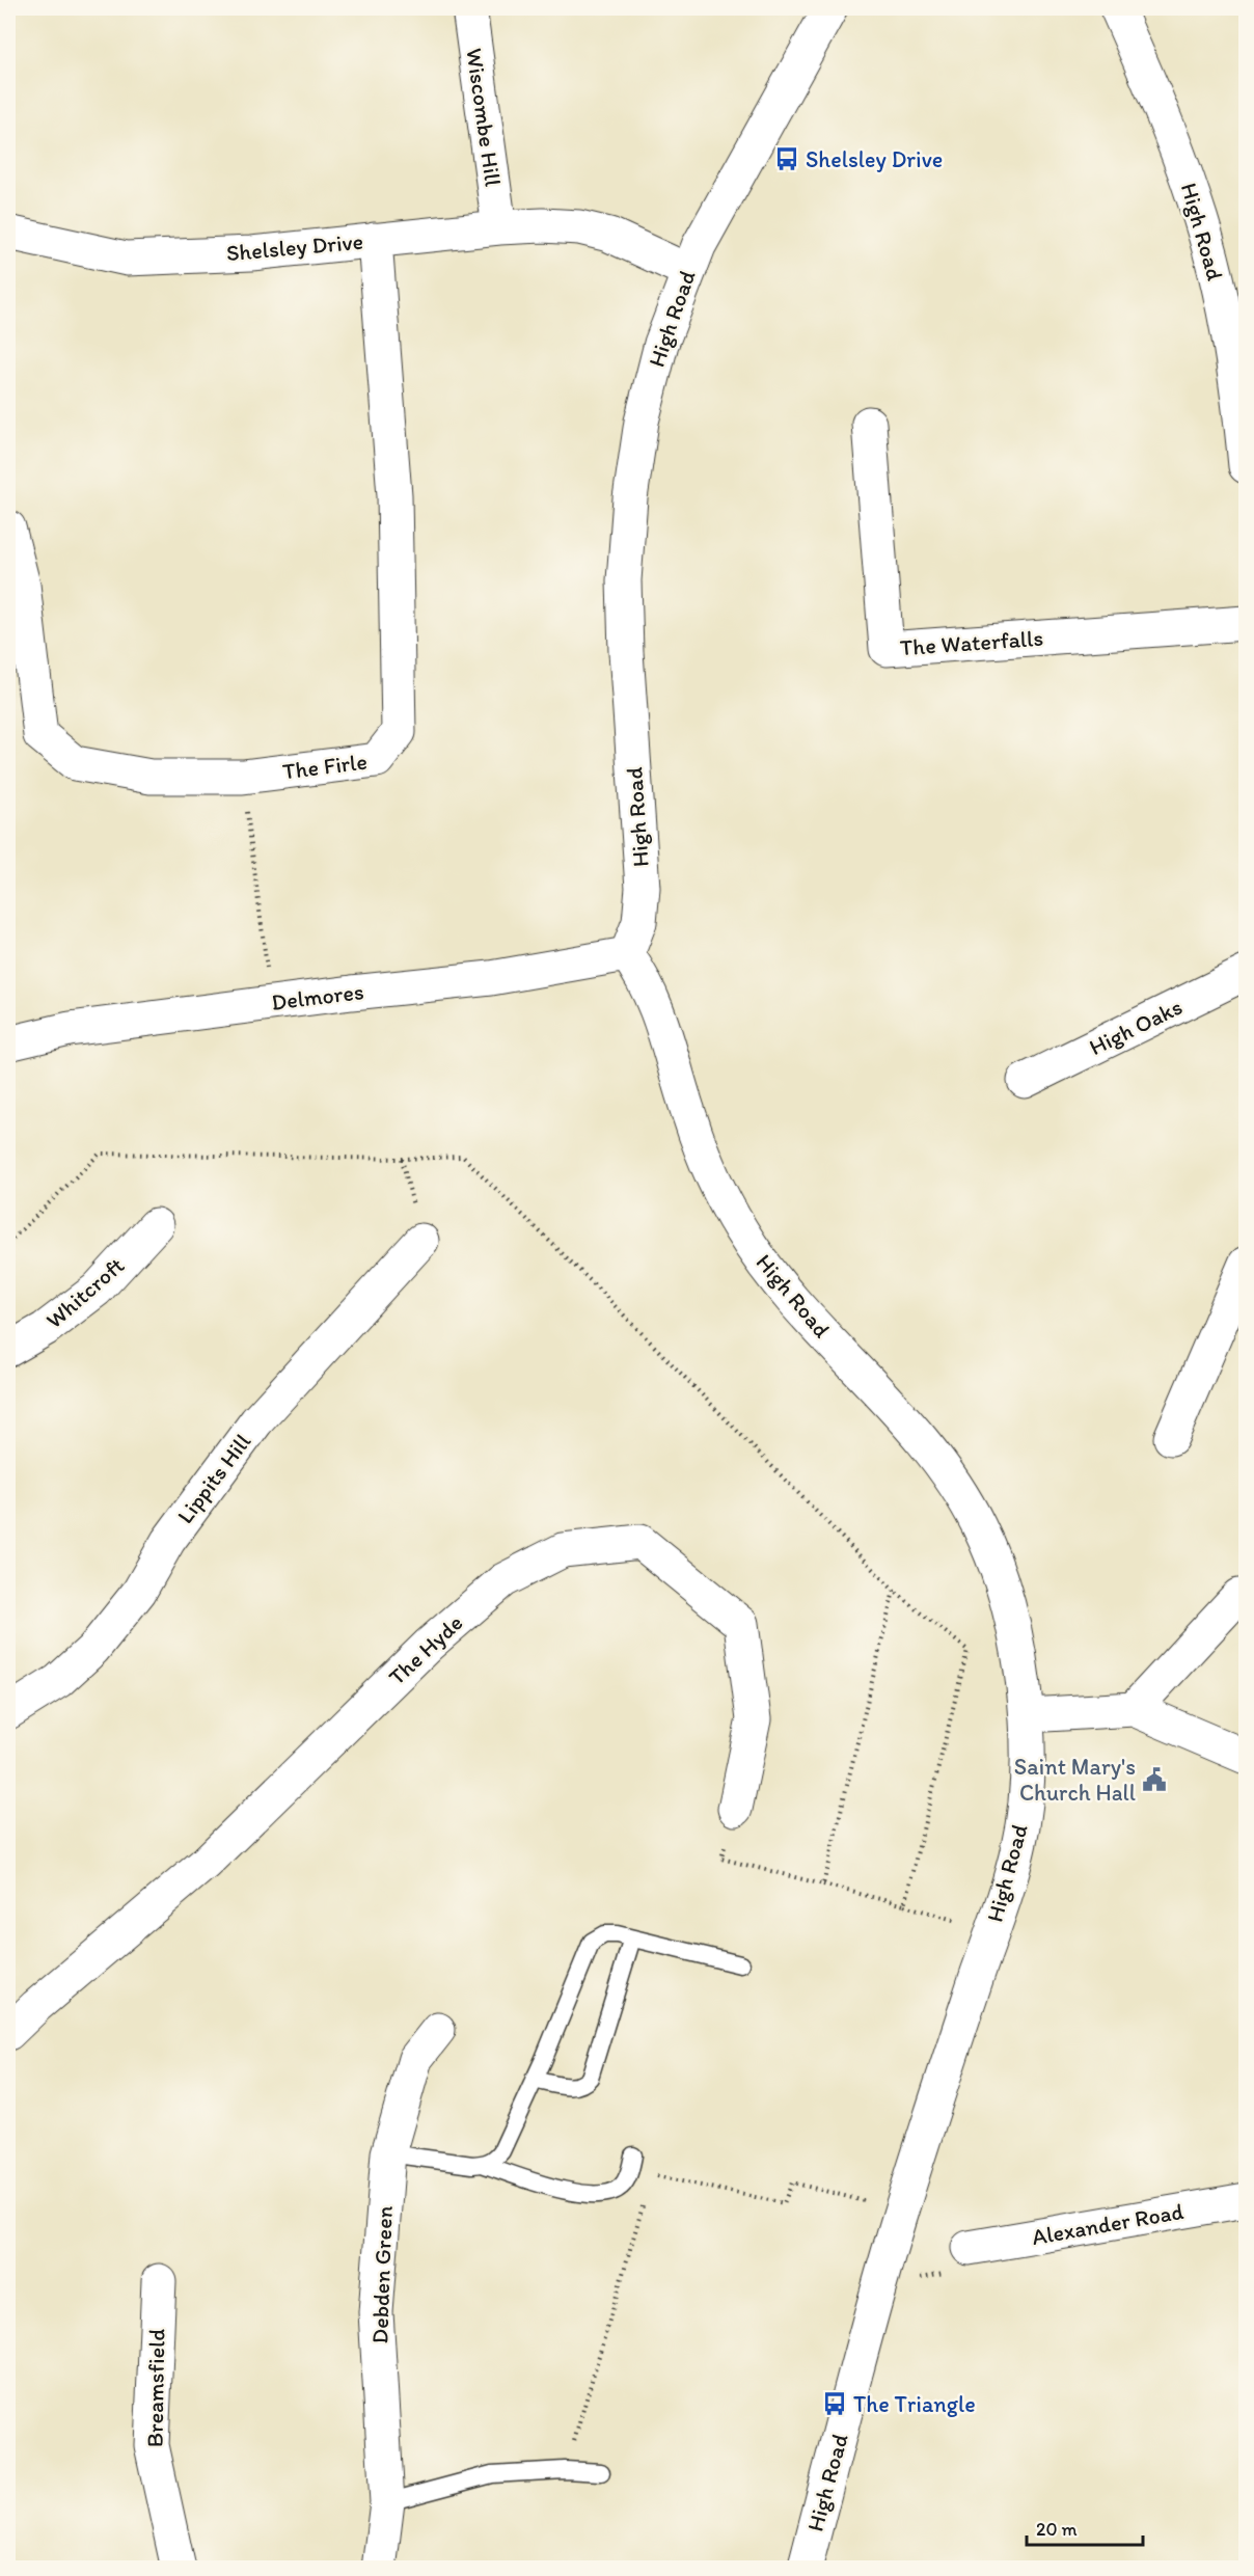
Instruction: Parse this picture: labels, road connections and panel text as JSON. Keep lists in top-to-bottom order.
{
  "streets": {
    "street": [
      "Wiscombe Hill",
      "High Road",
      "Shelsley Drive",
      "The Waterfalls",
      "The Firle",
      "Delmores",
      "High Oaks",
      "Whitcroft",
      "Lippits Hill",
      "The Hyde",
      "Alexander Road",
      "Debden Green",
      "Breamsfield"
    ]
  },
  "crossings": [
    ["Wiscombe Hill", "Shelsley Drive"],
    ["High Road", "Shelsley Drive"],
    ["High Road", "Delmores"],
    ["Shelsley Drive", "The Firle"]
  ],
  "places": {
    "bus stop": ["Shelsley Drive", "The Triangle"],
    "public building": ["Saint Mary's Church Hall"]
  },
  "scale_bar": "20 m"
}
